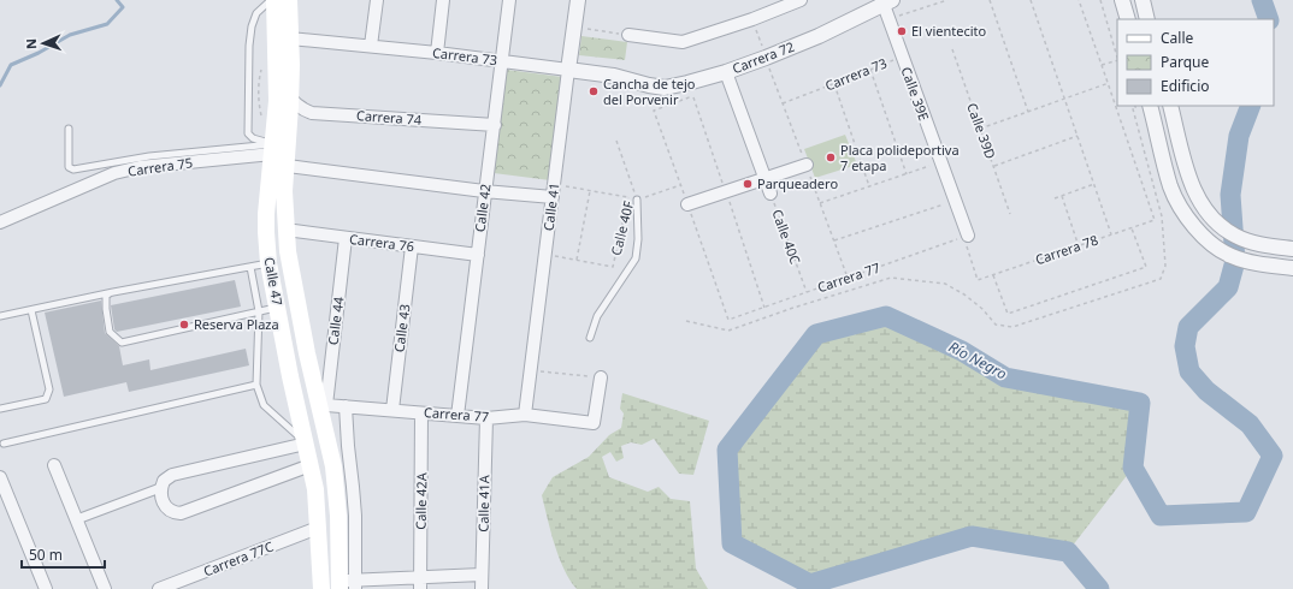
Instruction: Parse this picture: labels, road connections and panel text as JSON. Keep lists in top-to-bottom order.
{
  "streets": {
    "main road": ["Calle 47"],
    "street": [
      "Carrera 73",
      "Carrera 72",
      "Calle 39E",
      "Carrera 74",
      "Carrera 75",
      "Calle 41",
      "Calle 42",
      "Calle 40C",
      "Carrera 76",
      "Carrera 77",
      "Calle 44",
      "Calle 43",
      "Calle 42A",
      "Calle 41A",
      "Carrera 77C"
    ],
    "path": ["Calle 39D", "Calle 40F", "Carrera 78"]
  },
  "crossings": [
    ["Carrera 73", "Carrera 72"],
    ["Carrera 73", "Calle 39E"],
    ["Carrera 73", "Calle 41"],
    ["Carrera 73", "Calle 42"],
    ["Carrera 73", "Calle 47"],
    ["Carrera 72", "Calle 39E"],
    ["Carrera 72", "Calle 40C"],
    ["Calle 39E", "Carrera 78"],
    ["Calle 39E", "Carrera 77"],
    ["Carrera 74", "Calle 42"],
    ["Carrera 74", "Calle 47"],
    ["Carrera 75", "Calle 47"],
    ["Calle 41", "Carrera 77"],
    ["Calle 42", "Carrera 76"],
    ["Calle 42", "Carrera 77"],
    ["Calle 40C", "Carrera 77"],
    ["Carrera 76", "Calle 47"],
    ["Carrera 76", "Calle 44"],
    ["Carrera 76", "Calle 43"],
    ["Carrera 78", "Carrera 77"],
    ["Carrera 77", "Calle 47"],
    ["Carrera 77", "Calle 44"],
    ["Carrera 77", "Calle 43"],
    ["Carrera 77", "Calle 42A"],
    ["Carrera 77", "Calle 41A"],
    ["Calle 47", "Calle 44"],
    ["Calle 47", "Carrera 77C"]
  ],
  "water": ["Río Negro"],
  "places": [
    "El vientecito",
    "Cancha de tejo del Porvenir",
    "Placa polideportiva 7 etapa",
    "Parqueadero",
    "Reserva Plaza"
  ],
  "legend": ["Calle", "Parque", "Edificio"],
  "scale_bar": "50 m",
  "north": "left"
}
